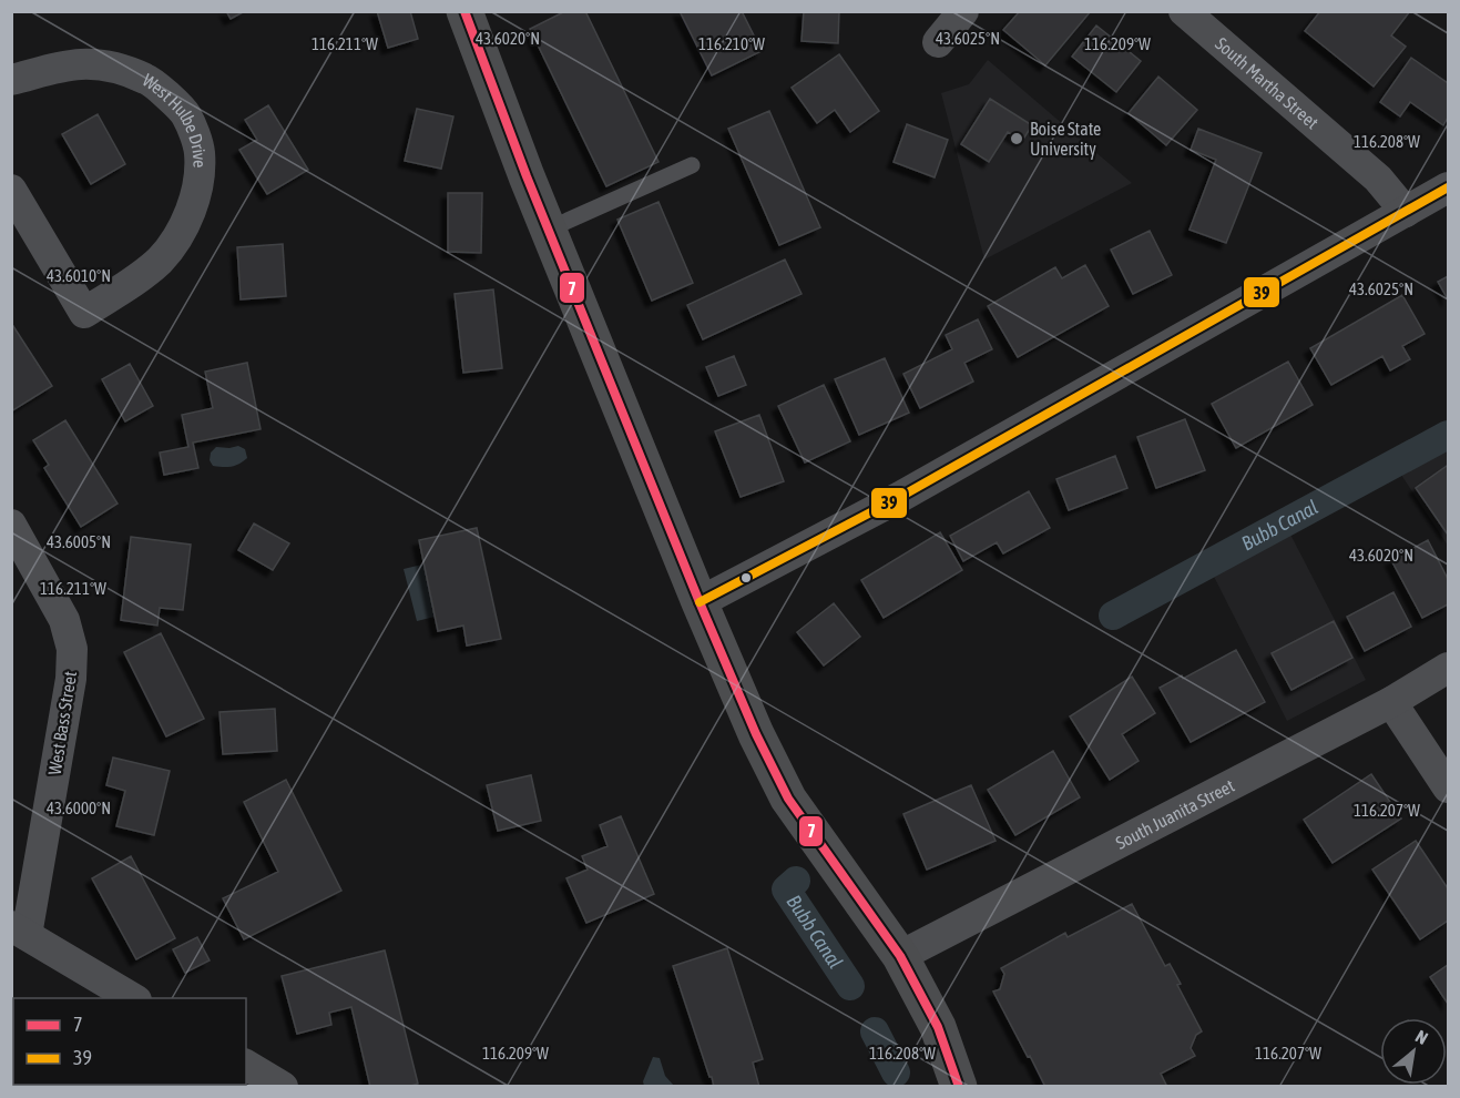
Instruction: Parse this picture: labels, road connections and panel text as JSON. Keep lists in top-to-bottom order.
{
  "streets": {
    "street": [
      "South Martha Street",
      "West Hulbe Drive",
      "West Bass Street",
      "South Juanita Street"
    ]
  },
  "water": ["Bubb Canal"],
  "places": ["Boise State University"],
  "lines": ["transit line 7", "transit line 39"],
  "legend": ["7", "39"],
  "north": "top right",
  "coordinates": [
    "43.6020°N",
    "43.6025°N",
    "116.211°W",
    "116.210°W",
    "116.209°W",
    "116.208°W",
    "43.6010°N",
    "43.6005°N",
    "43.6000°N",
    "116.207°W"
  ]
}
